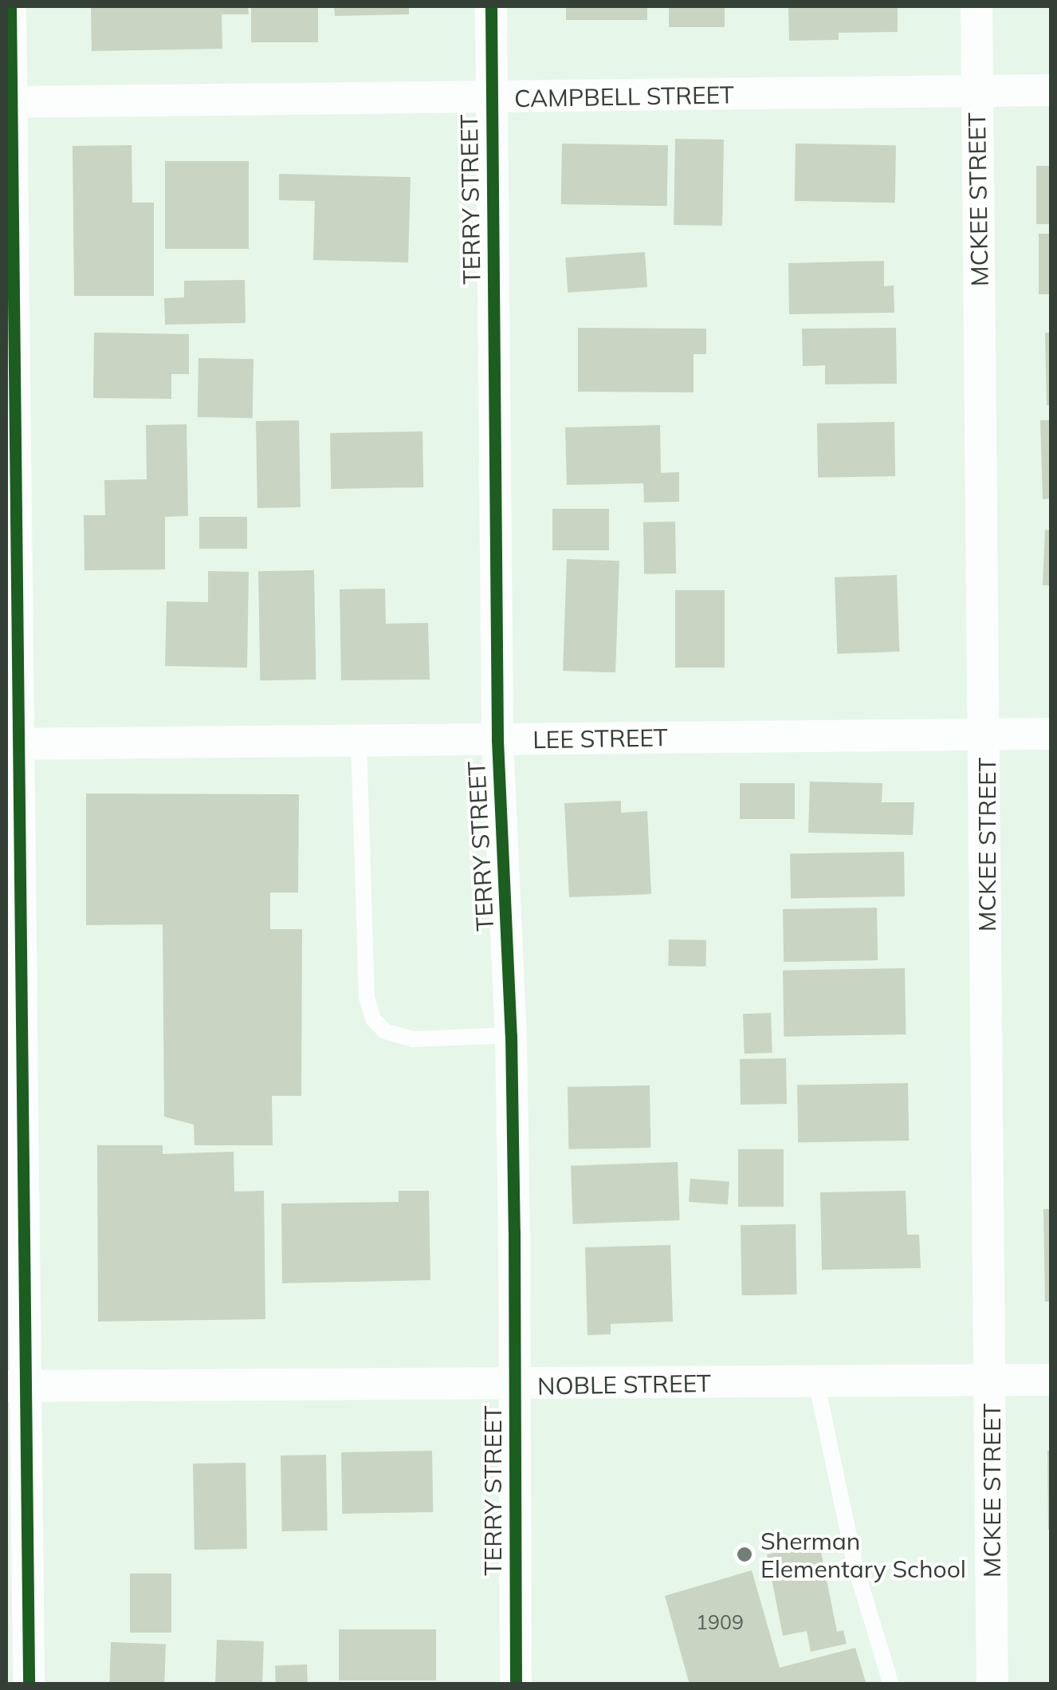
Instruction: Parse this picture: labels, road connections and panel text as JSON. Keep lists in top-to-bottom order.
{
  "streets": {
    "street": [
      "CAMPBELL STREET",
      "TERRY STREET",
      "MCKEE STREET",
      "LEE STREET",
      "NOBLE STREET"
    ]
  },
  "crossings": [
    ["CAMPBELL STREET", "TERRY STREET"],
    ["CAMPBELL STREET", "MCKEE STREET"],
    ["TERRY STREET", "LEE STREET"],
    ["TERRY STREET", "NOBLE STREET"],
    ["MCKEE STREET", "LEE STREET"],
    ["MCKEE STREET", "NOBLE STREET"]
  ],
  "places": ["Sherman Elementary School"],
  "house_numbers": ["1909"]
}
